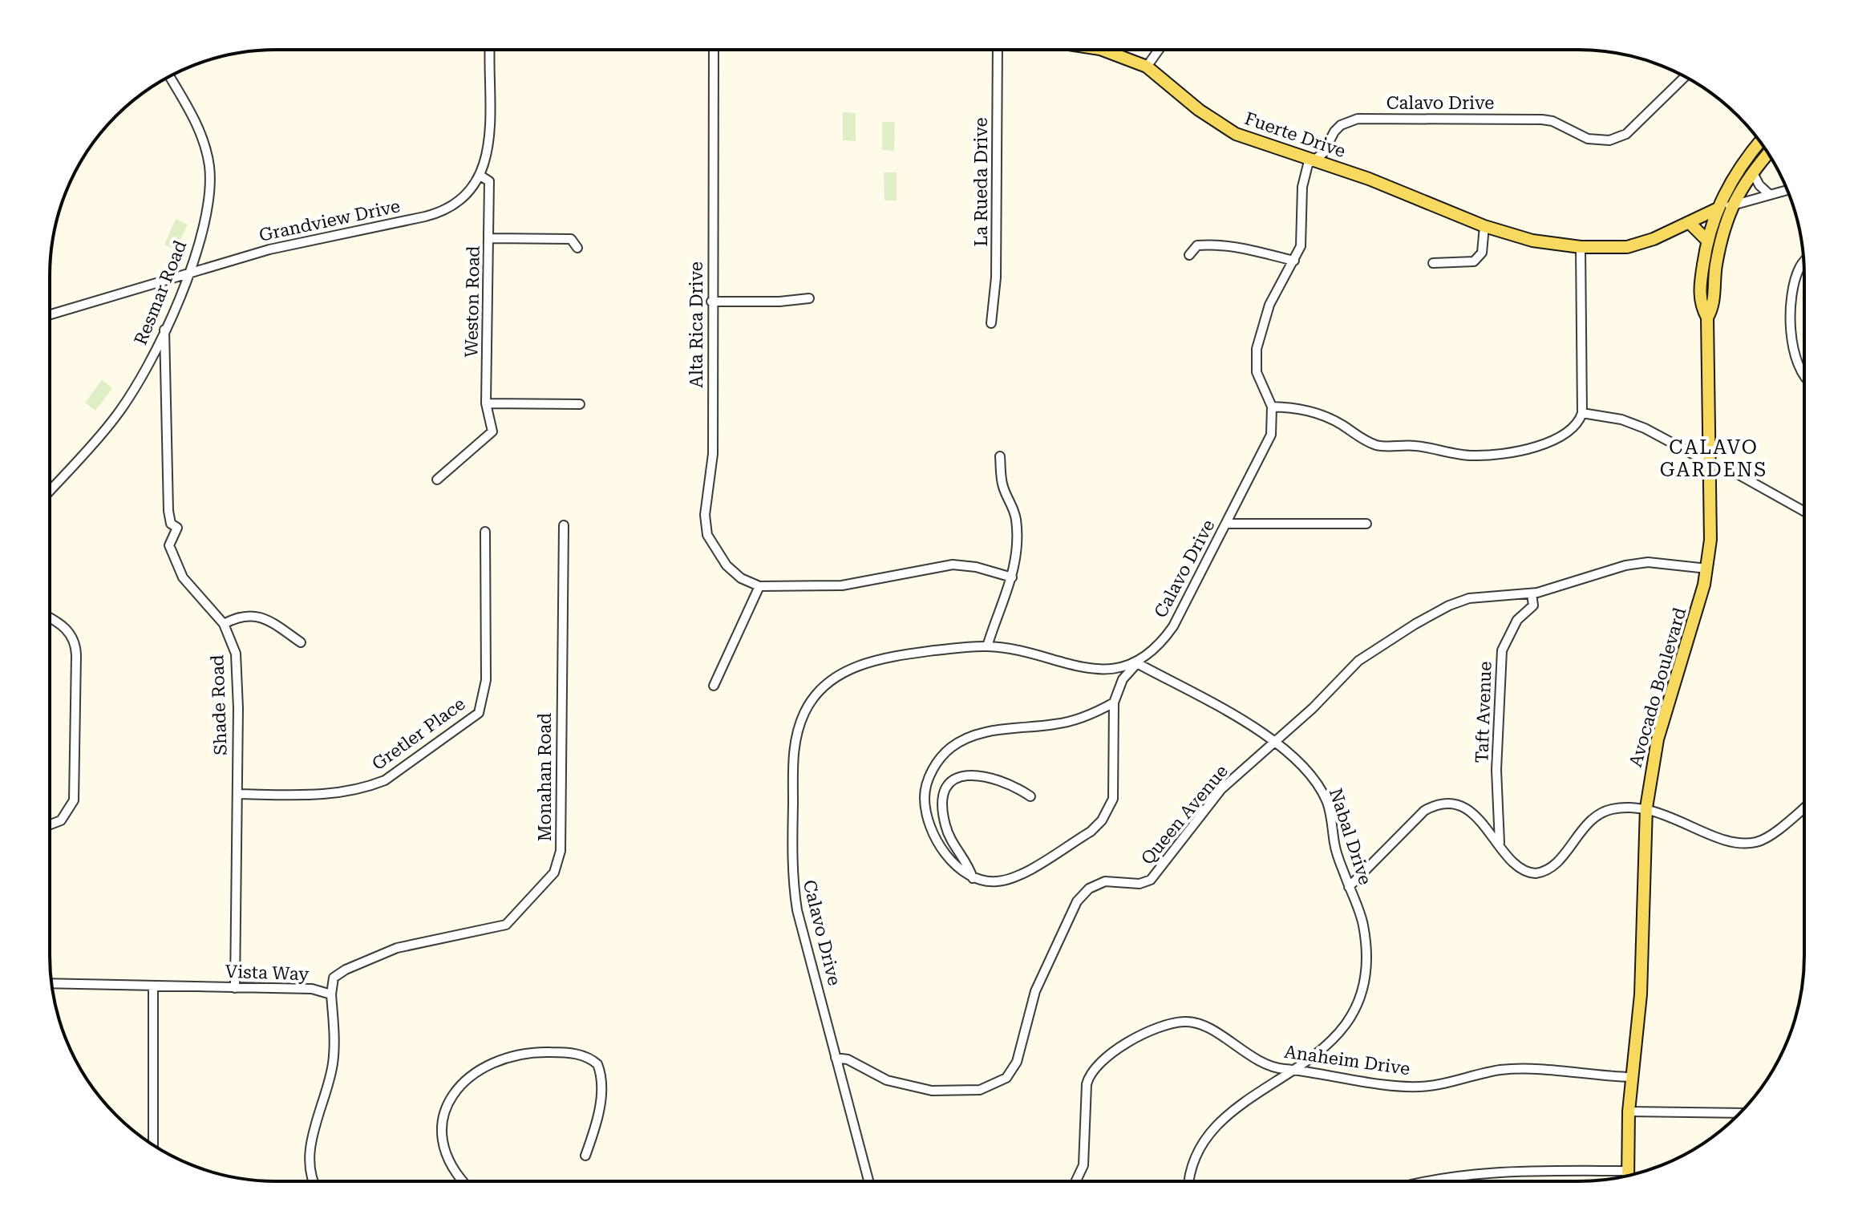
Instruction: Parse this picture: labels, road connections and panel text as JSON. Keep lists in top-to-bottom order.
{
  "streets": {
    "main road": ["Fuerte Drive", "Avocado Boulevard"],
    "street": [
      "Calavo Drive",
      "La Rueda Drive",
      "Grandview Drive",
      "Resmar Road",
      "Weston Road",
      "Alta Rica Drive",
      "Shade Road",
      "Taft Avenue",
      "Gretler Place",
      "Monahan Road",
      "Queen Avenue",
      "Nabal Drive",
      "Vista Way",
      "Anaheim Drive"
    ]
  },
  "crossings": [
    ["Calavo Drive", "Fuerte Drive"],
    ["Calavo Drive", "Queen Avenue"],
    ["Calavo Drive", "Nabal Drive"],
    ["Fuerte Drive", "Avocado Boulevard"],
    ["Grandview Drive", "Resmar Road"],
    ["Grandview Drive", "Weston Road"],
    ["Resmar Road", "Shade Road"],
    ["Avocado Boulevard", "Queen Avenue"],
    ["Avocado Boulevard", "Anaheim Drive"],
    ["Shade Road", "Gretler Place"],
    ["Shade Road", "Vista Way"],
    ["Taft Avenue", "Queen Avenue"],
    ["Monahan Road", "Vista Way"],
    ["Queen Avenue", "Nabal Drive"],
    ["Nabal Drive", "Anaheim Drive"]
  ],
  "districts": ["CALAVO GARDENS"]
}
